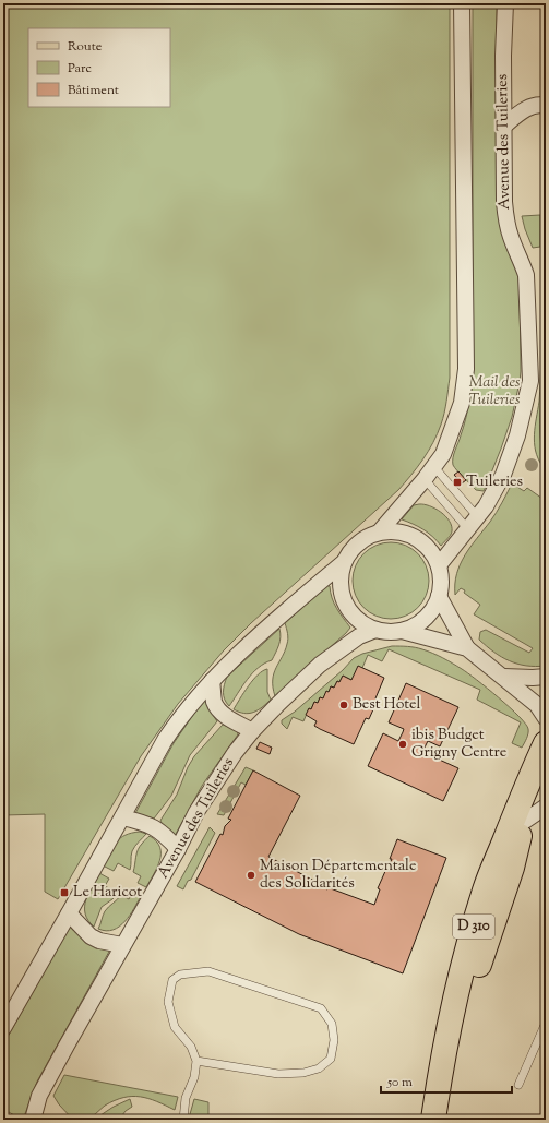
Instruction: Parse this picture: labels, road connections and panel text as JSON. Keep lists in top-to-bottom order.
{
  "streets": {
    "main road": ["D 310"],
    "street": ["Avenue des Tuileries"]
  },
  "parks": ["Mail des Tuileries"],
  "places": {
    "transit": ["Tuileries", "Le Haricot"],
    "other": ["Best Hotel", "ibis Budget Grigny Centre", "Maison Départementale des Solidarités"]
  },
  "legend": ["Route", "Parc", "Bâtiment"],
  "scale_bar": "50 m"
}
